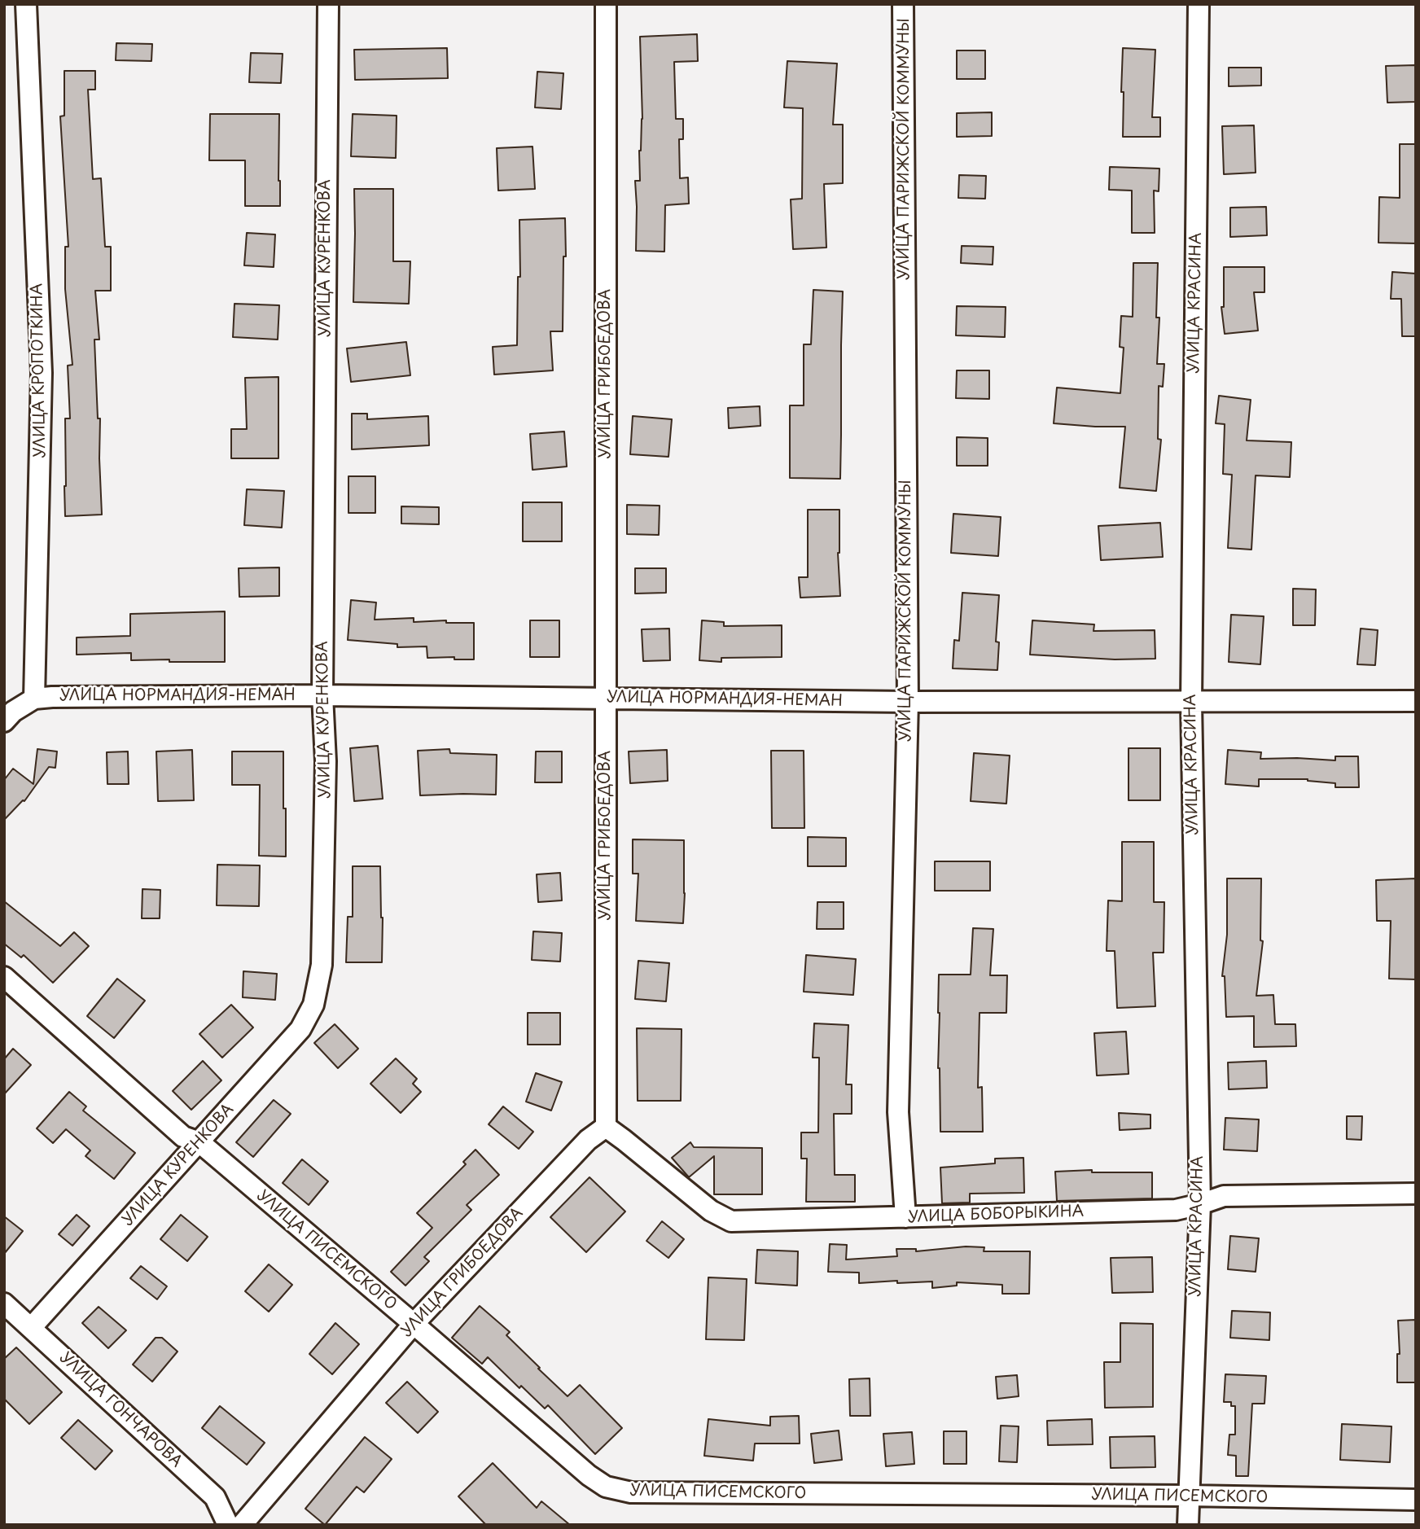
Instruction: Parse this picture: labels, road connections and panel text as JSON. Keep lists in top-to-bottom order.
{
  "streets": {
    "street": [
      "УЛИЦА ПАРИЖСКОЙ КОММУНЫ",
      "УЛИЦА КУРЕНКОВА",
      "УЛИЦА КРАСИНА",
      "УЛИЦА КРОПОТКИНА",
      "УЛИЦА ГРИБОЕДОВА",
      "УЛИЦА НОРМАНДИЯ-НЕМАН",
      "УЛИЦА БОБОРЫКИНА",
      "УЛИЦА ПИСЕМСКОГО",
      "УЛИЦА ГОНЧАРОВА"
    ]
  },
  "crossings": [
    ["УЛИЦА ПАРИЖСКОЙ КОММУНЫ", "УЛИЦА НОРМАНДИЯ-НЕМАН"],
    ["УЛИЦА ПАРИЖСКОЙ КОММУНЫ", "УЛИЦА БОБОРЫКИНА"],
    ["УЛИЦА КУРЕНКОВА", "УЛИЦА НОРМАНДИЯ-НЕМАН"],
    ["УЛИЦА КУРЕНКОВА", "УЛИЦА ПИСЕМСКОГО"],
    ["УЛИЦА КУРЕНКОВА", "УЛИЦА ГОНЧАРОВА"],
    ["УЛИЦА КРАСИНА", "УЛИЦА НОРМАНДИЯ-НЕМАН"],
    ["УЛИЦА КРАСИНА", "УЛИЦА БОБОРЫКИНА"],
    ["УЛИЦА КРАСИНА", "УЛИЦА ПИСЕМСКОГО"],
    ["УЛИЦА КРОПОТКИНА", "УЛИЦА НОРМАНДИЯ-НЕМАН"],
    ["УЛИЦА ГРИБОЕДОВА", "УЛИЦА НОРМАНДИЯ-НЕМАН"],
    ["УЛИЦА ГРИБОЕДОВА", "УЛИЦА БОБОРЫКИНА"],
    ["УЛИЦА ГРИБОЕДОВА", "УЛИЦА ПИСЕМСКОГО"]
  ]
}
